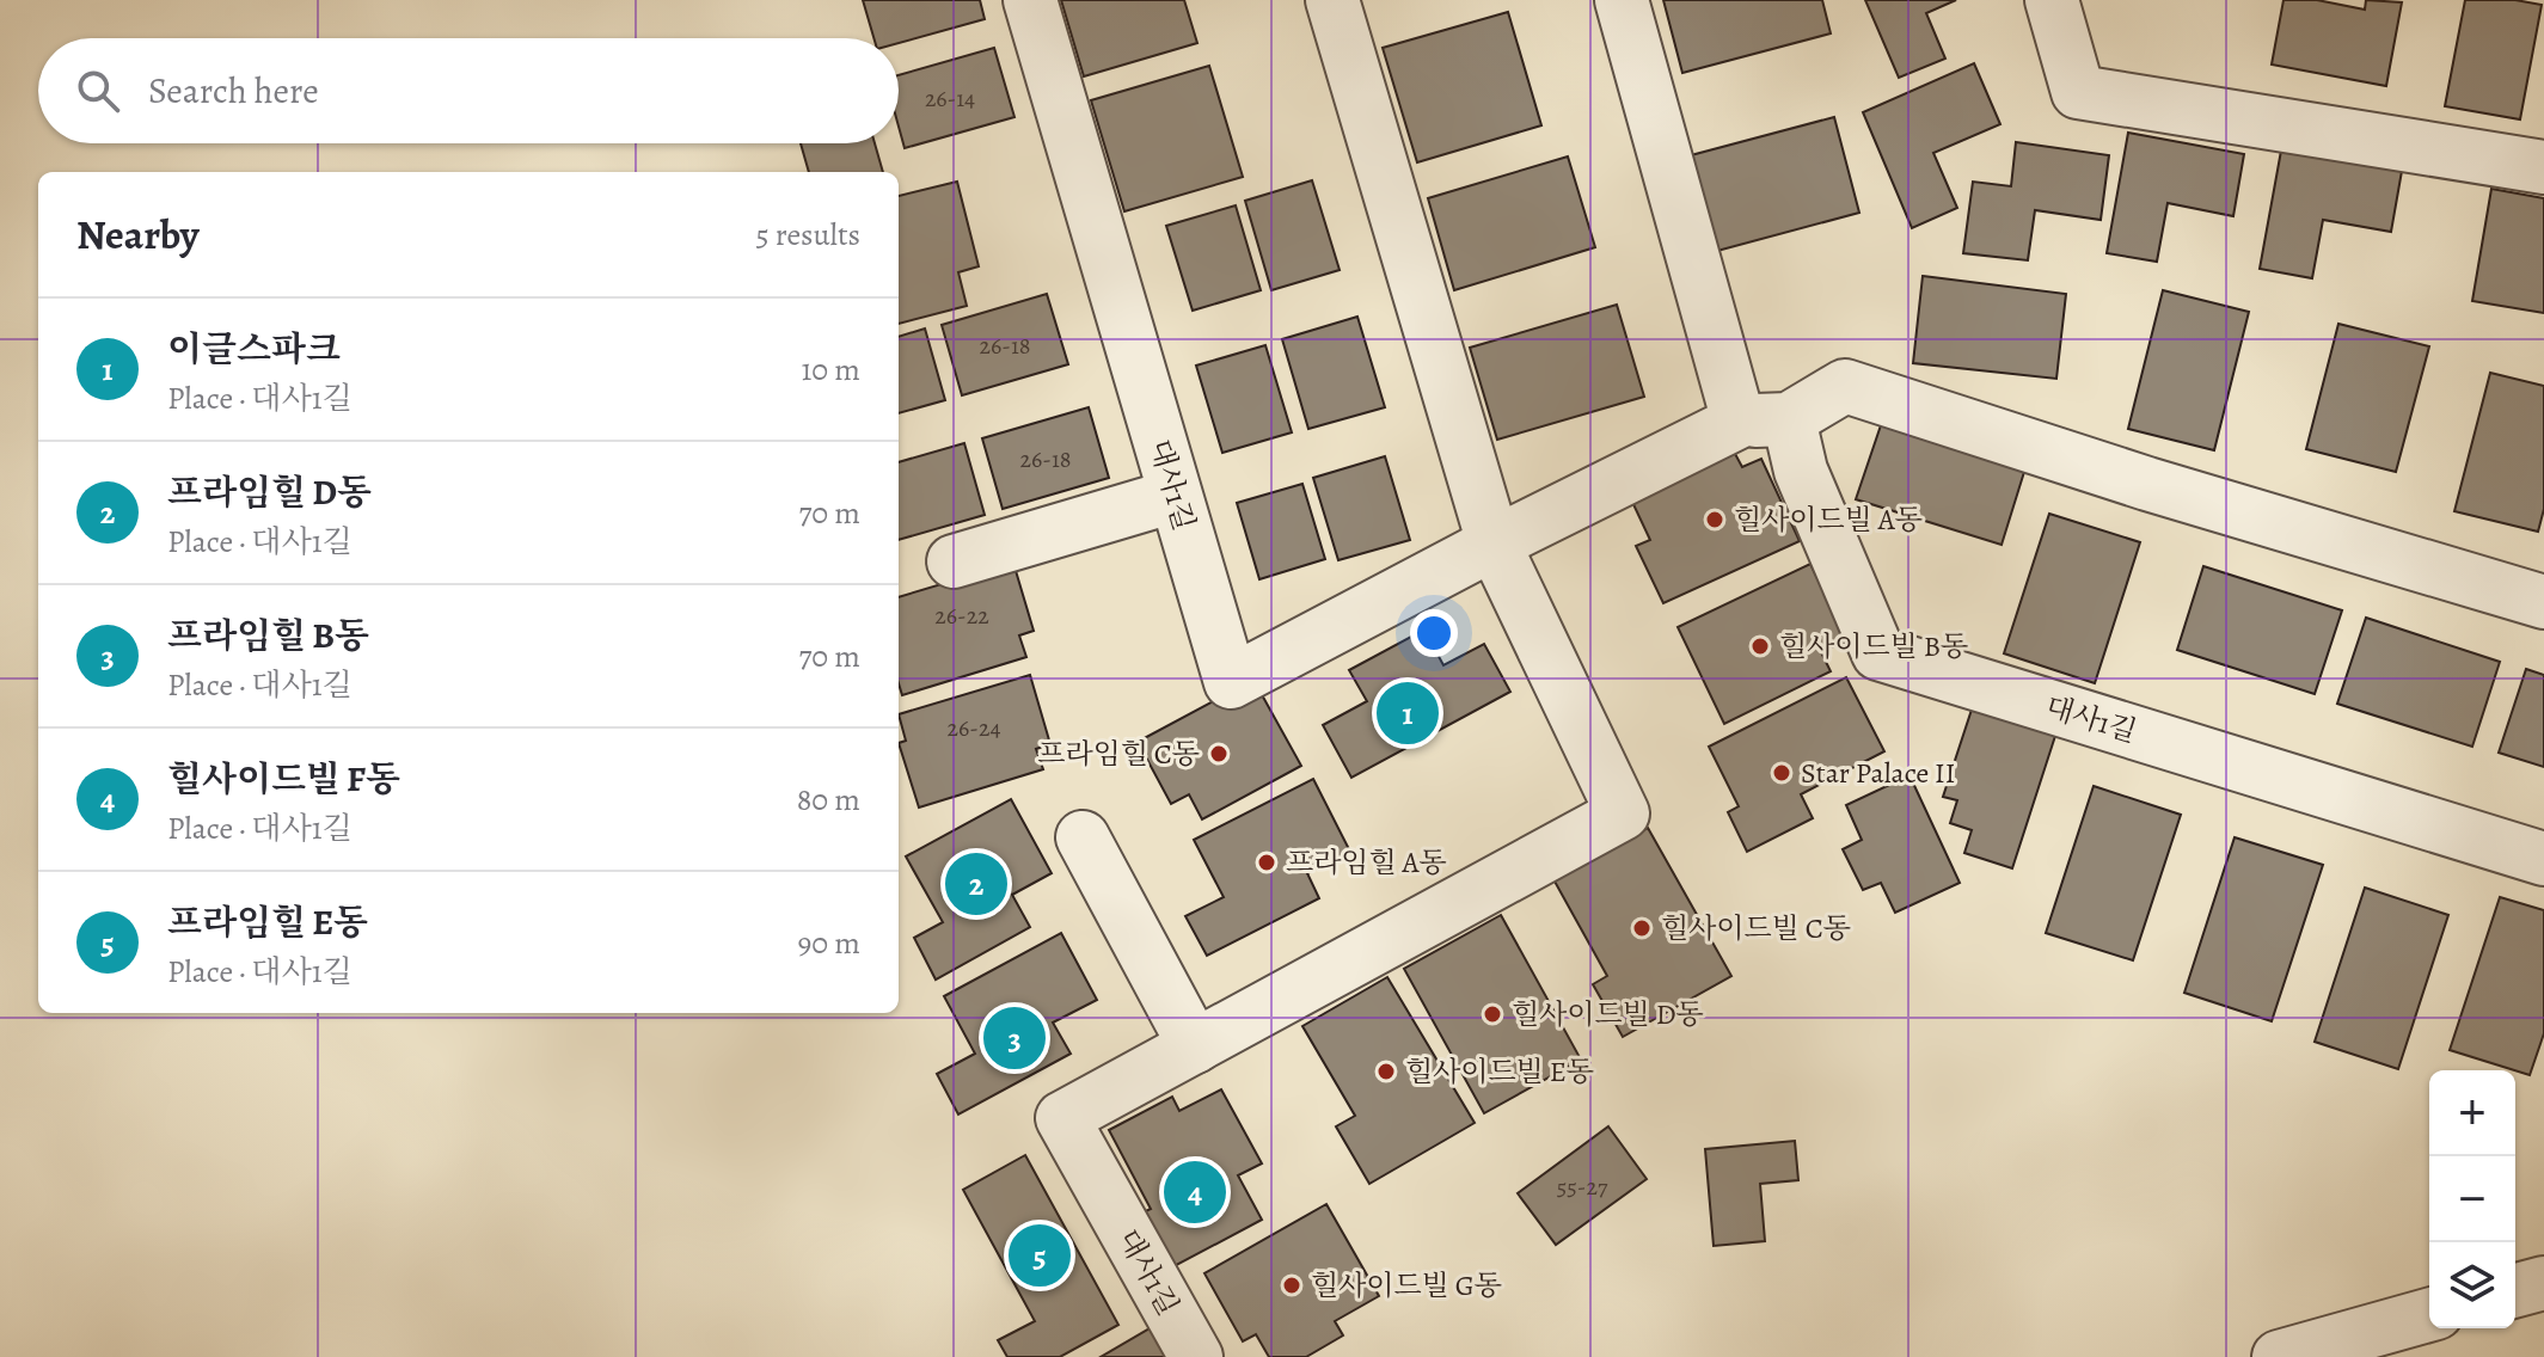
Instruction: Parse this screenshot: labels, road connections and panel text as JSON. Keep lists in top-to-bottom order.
{
  "streets": {
    "street": ["대사1길"]
  },
  "places": [
    "힐사이드빌 A동",
    "힐사이드빌 B동",
    "프라임힐 C동",
    "Star Palace II",
    "프라임힐 A동",
    "힐사이드빌 C동",
    "힐사이드빌 D동",
    "힐사이드빌 E동",
    "힐사이드빌 G동"
  ],
  "house_numbers": [
    "26-14",
    "26-18",
    "26-18",
    "26-22",
    "26-24",
    "55-27"
  ],
  "page": {
    "search": "Search here",
    "heading": ["Nearby", "5 results"],
    "list": [
      {
        "mark": "1",
        "name": "이글스파크",
        "note": "Place · 대사1길",
        "value": "10 m"
      },
      {
        "mark": "2",
        "name": "프라임힐 D동",
        "note": "Place · 대사1길",
        "value": "70 m"
      },
      {
        "mark": "3",
        "name": "프라임힐 B동",
        "note": "Place · 대사1길",
        "value": "70 m"
      },
      {
        "mark": "4",
        "name": "힐사이드빌 F동",
        "note": "Place · 대사1길",
        "value": "80 m"
      },
      {
        "mark": "5",
        "name": "프라임힐 E동",
        "note": "Place · 대사1길",
        "value": "90 m"
      }
    ],
    "pins": [
      "1",
      "2",
      "3",
      "4",
      "5"
    ],
    "map_buttons": ["+", "−"]
  }
}
